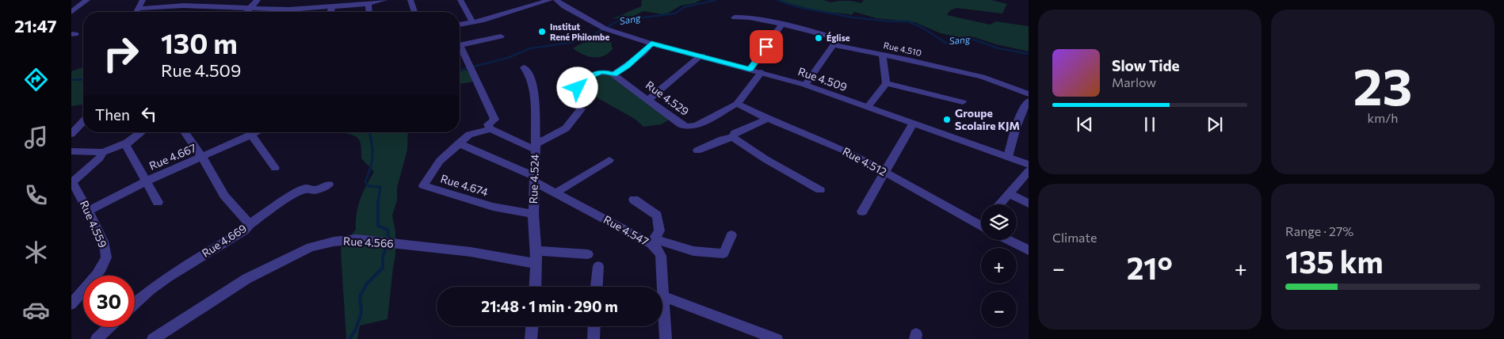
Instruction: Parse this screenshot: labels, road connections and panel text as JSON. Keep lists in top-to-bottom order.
{
  "streets": {
    "street": [
      "Rue 4.510",
      "Rue 4.509",
      "Rue 4.529",
      "Rue 4.667",
      "Rue 4.512",
      "Rue 4.524",
      "Rue 4.674",
      "Rue 4.559",
      "Rue 4.547",
      "Rue 4.669",
      "Rue 4.566"
    ]
  },
  "crossings": [
    ["Rue 4.509", "Rue 4.529"],
    ["Rue 4.529", "Rue 4.512"],
    ["Rue 4.667", "Rue 4.559"],
    ["Rue 4.524", "Rue 4.674"],
    ["Rue 4.524", "Rue 4.547"],
    ["Rue 4.524", "Rue 4.566"],
    ["Rue 4.674", "Rue 4.547"]
  ],
  "water": ["Sang"],
  "places": ["Institut René Philombe", "Église", "Groupe Scolaire KJM"],
  "page": {
    "tabs": "21:47",
    "tile": [
      ["23", "km/h"],
      "Climate",
      ["Range · 27%", "135 km"]
    ],
    "turn": ["130 m", "Rue 4.509"],
    "song": ["Slow Tide", "Marlow"],
    "then": "Then",
    "map_buttons": ["+", "−"],
    "heat": ["−", "21°", "+"],
    "limit": "30",
    "trip": "21:48 · 1 min · 290 m"
  }
}
